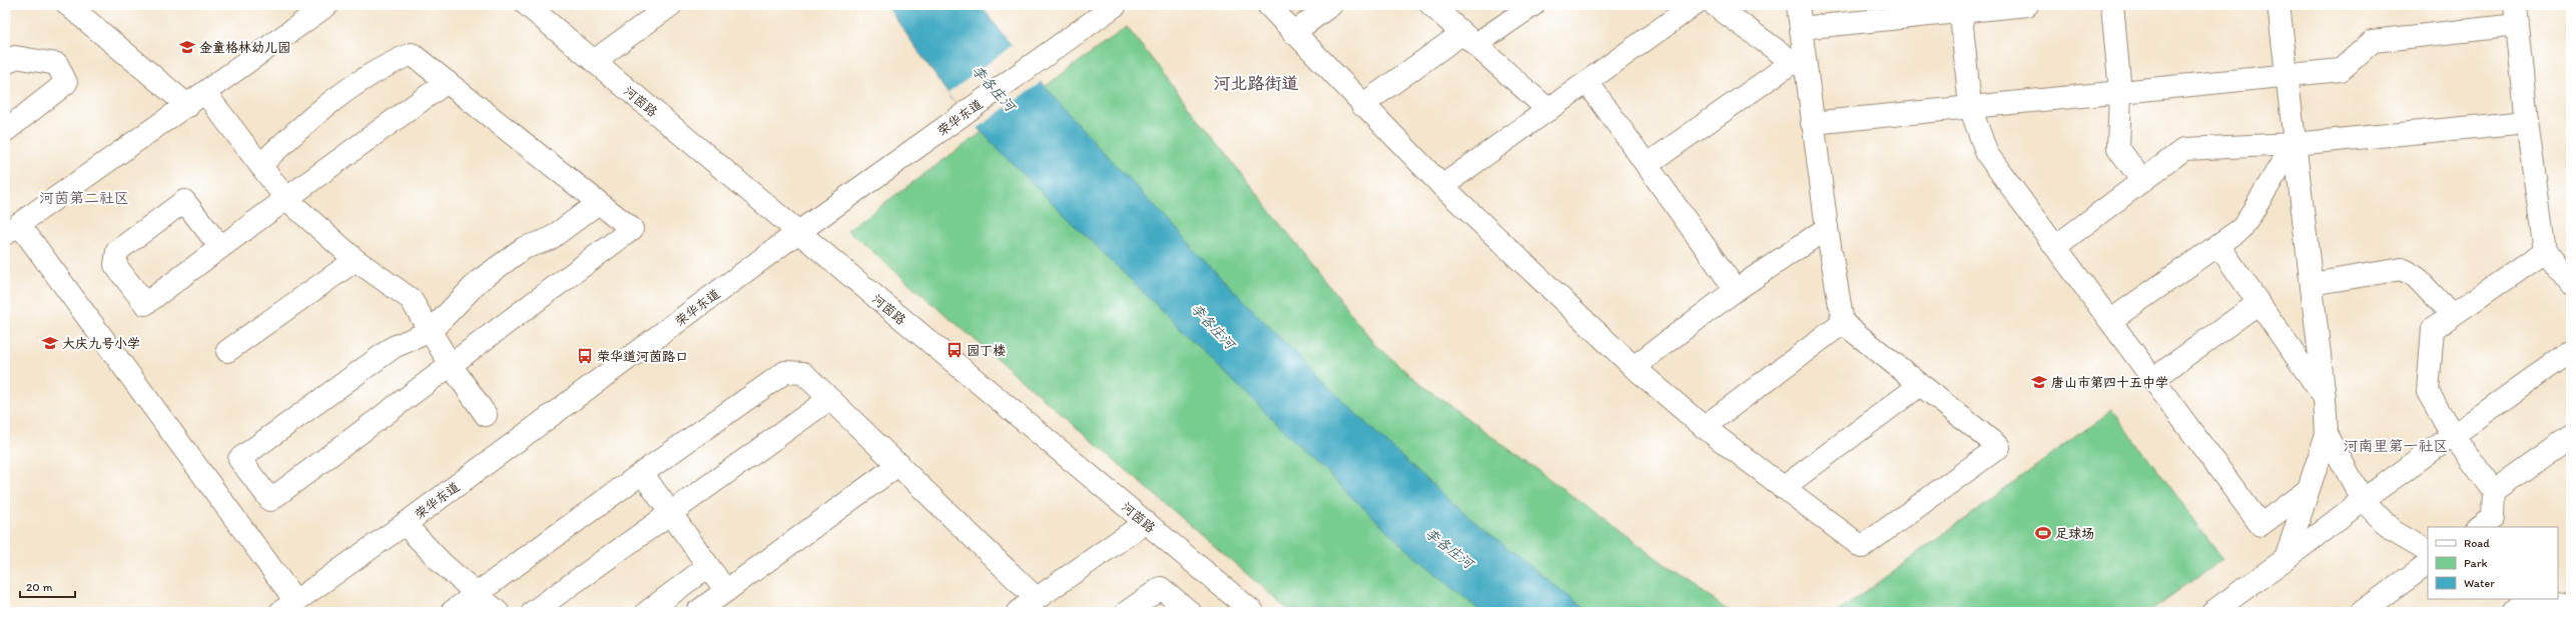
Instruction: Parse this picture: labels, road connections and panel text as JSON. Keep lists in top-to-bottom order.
{
  "streets": {
    "street": ["河茵路", "荣华东道"]
  },
  "crossings": [
    ["河茵路", "荣华东道"]
  ],
  "districts": ["河北路街道", "河茵第二社区", "河南里第一社区"],
  "water": ["李各庄河"],
  "places": {
    "school or university": ["金童格林幼儿园", "大庆九号小学", "唐山市第四十五中学"],
    "bus stop": ["园丁楼", "荣华道河茵路口"],
    "sports": ["足球场"]
  },
  "legend": ["Road", "Park", "Water"],
  "scale_bar": "20 m"
}
